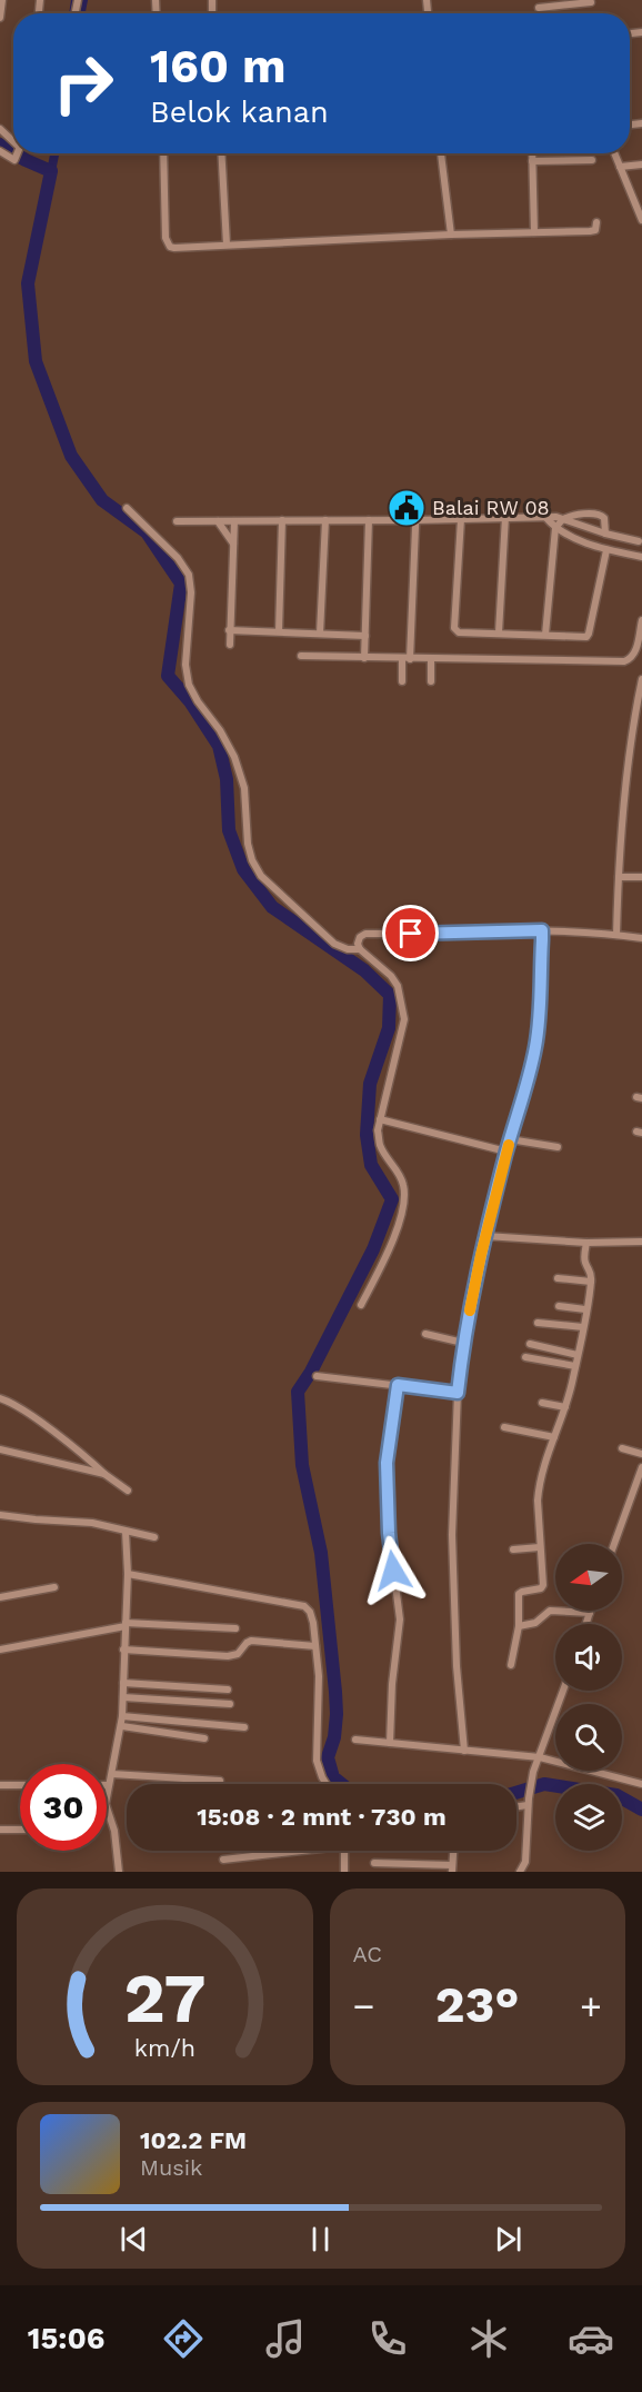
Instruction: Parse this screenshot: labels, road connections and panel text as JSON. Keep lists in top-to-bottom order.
{
  "places": {
    "public building": ["Balai RW 08"]
  },
  "north": "left",
  "page": {
    "turn": ["160 m", "Belok kanan"],
    "limit": "30",
    "trip": "15:08 · 2 mnt · 730 m",
    "tile": "AC",
    "heat": ["−", "23°", "+"],
    "song": ["102.2 FM", "Musik"],
    "tabs": "15:06",
    "gauge": ["27", "km/h"]
  }
}
